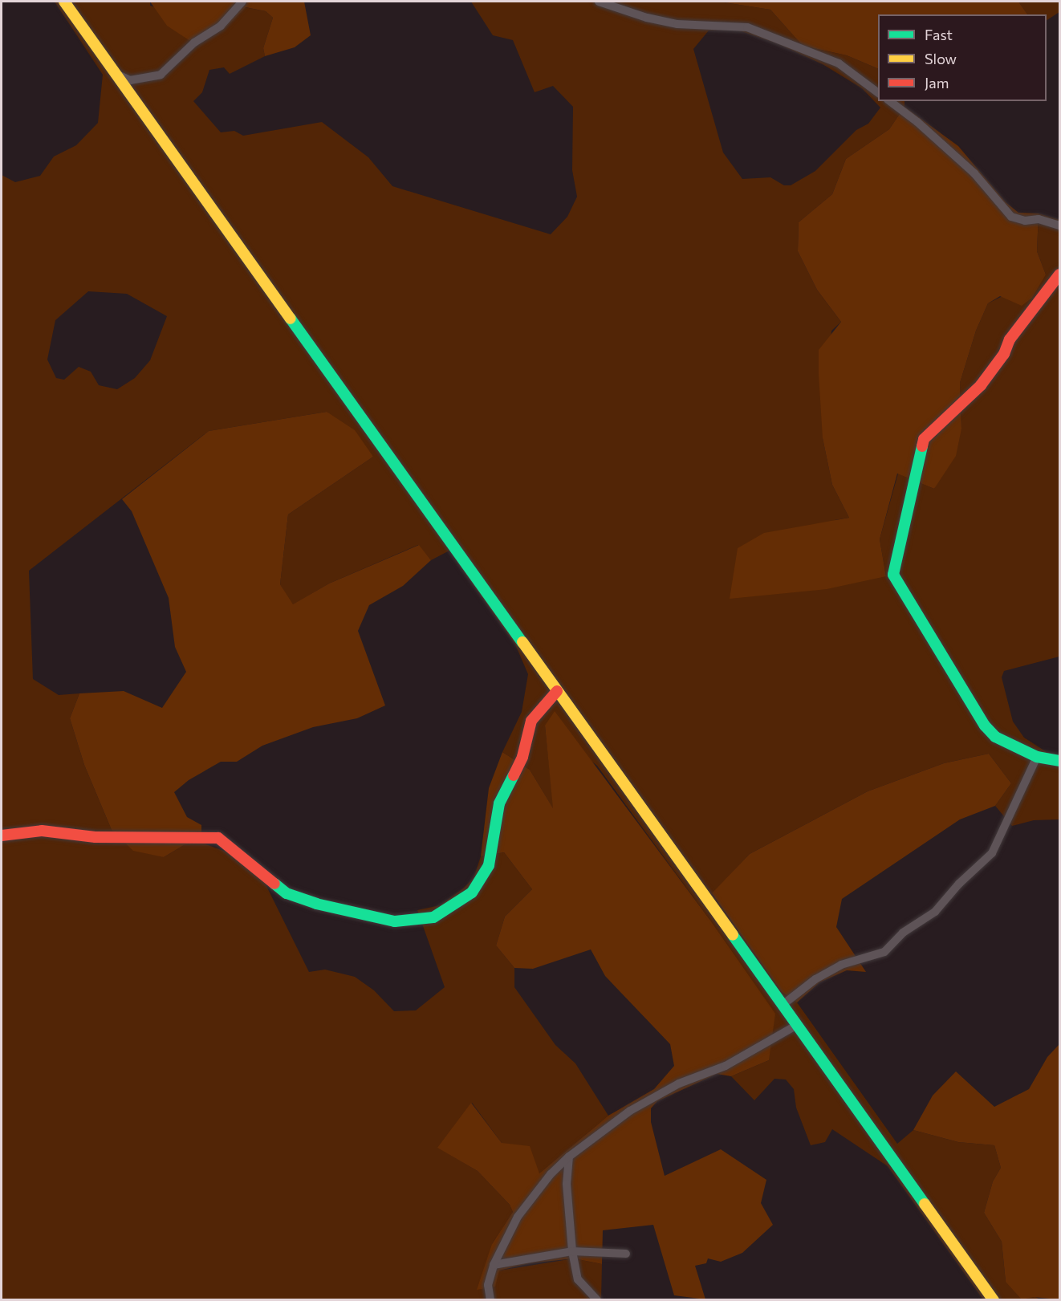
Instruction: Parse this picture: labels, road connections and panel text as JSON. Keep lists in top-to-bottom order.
{
  "legend": ["Fast", "Slow", "Jam"]
}
